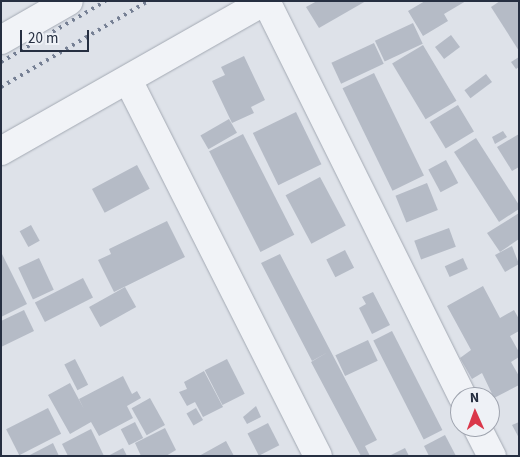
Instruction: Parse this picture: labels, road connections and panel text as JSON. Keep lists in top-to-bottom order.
{
  "scale_bar": "20 m",
  "north": "top"
}
